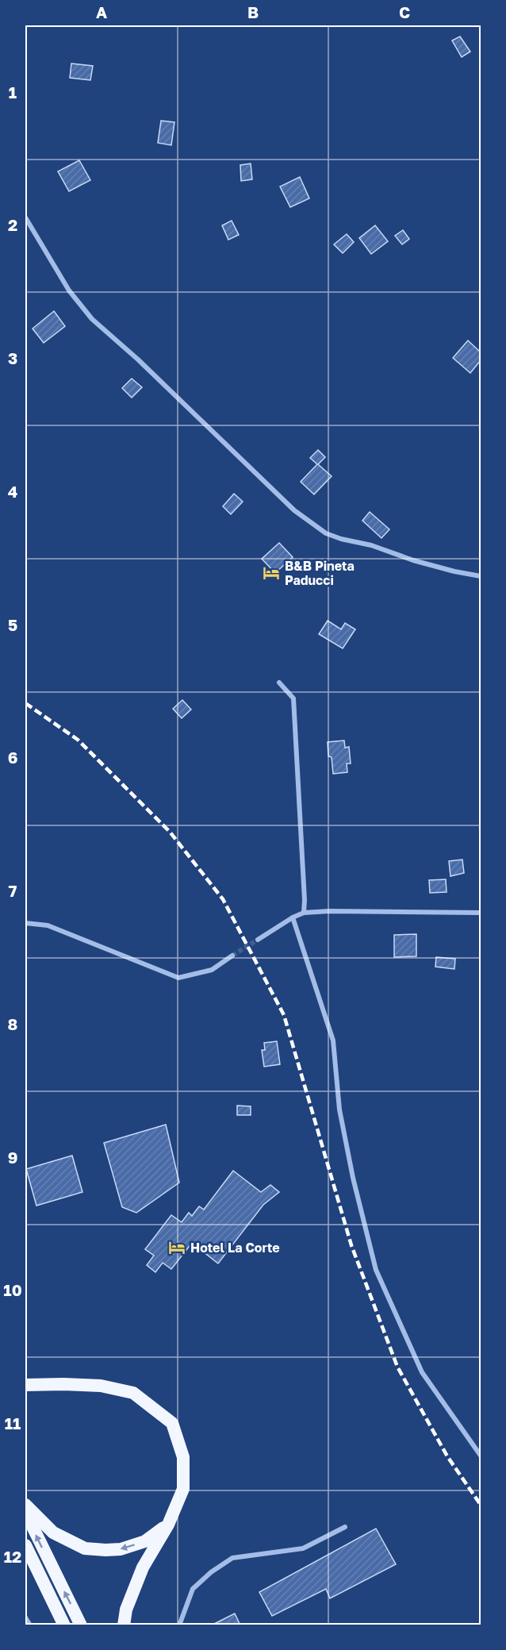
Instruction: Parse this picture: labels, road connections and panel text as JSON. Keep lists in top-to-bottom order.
{
  "places": {
    "hotel": ["B&B Pineta Paducci", "Hotel La Corte"]
  },
  "grid": {
    "columns": ["A", "B", "C"],
    "rows": [
      "1",
      "2",
      "3",
      "4",
      "5",
      "6",
      "7",
      "8",
      "9",
      "10",
      "11",
      "12"
    ]
  }
}
